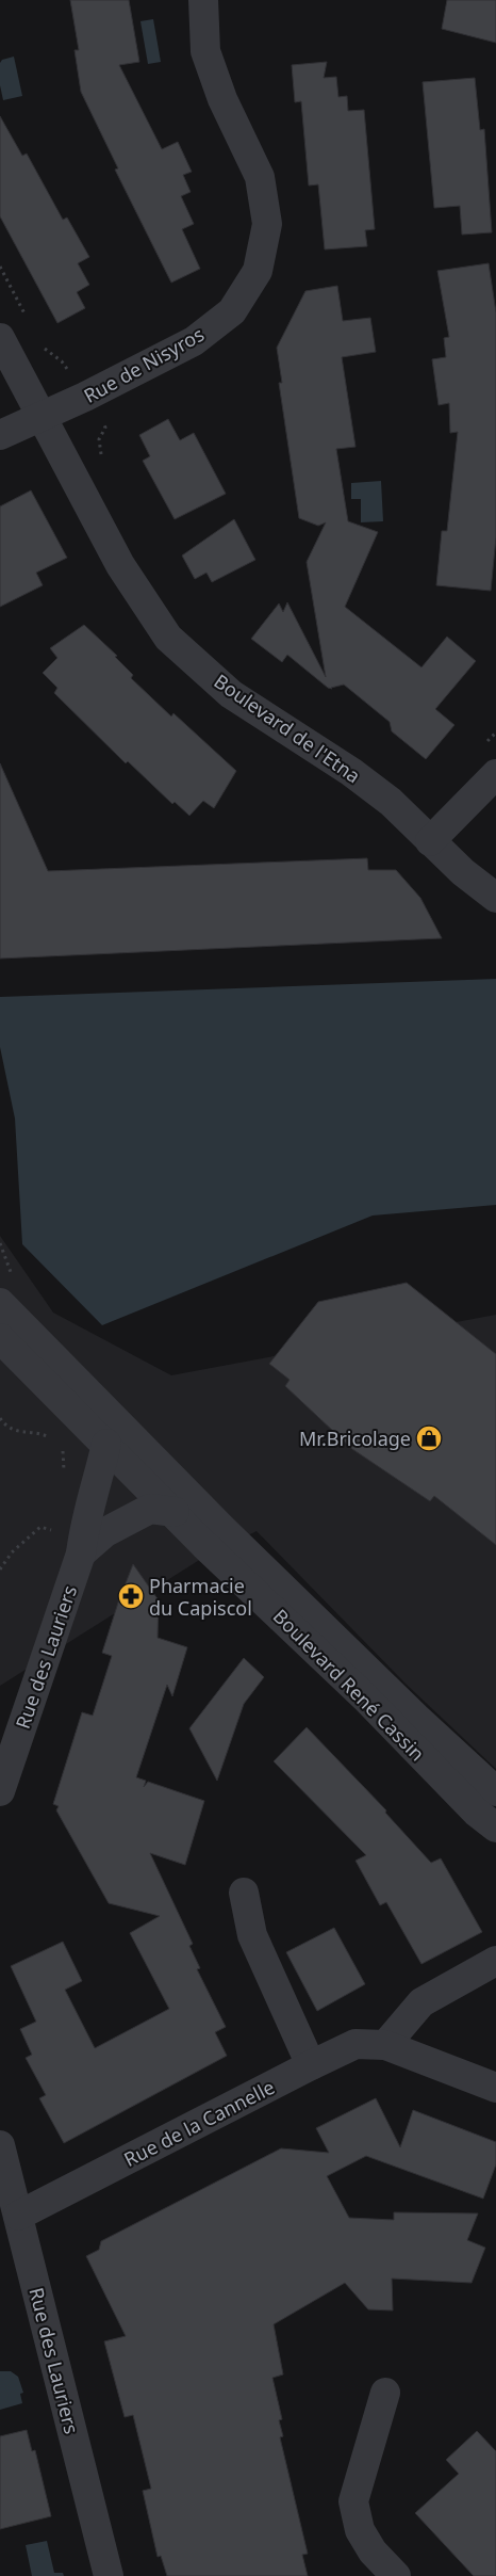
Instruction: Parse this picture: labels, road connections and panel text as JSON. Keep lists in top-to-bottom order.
{
  "streets": {
    "street": [
      "Rue de Nisyros",
      "Boulevard de l'Etna",
      "Rue des Lauriers",
      "Boulevard René Cassin",
      "Rue de la Cannelle"
    ]
  },
  "crossings": [
    ["Rue de Nisyros", "Boulevard de l'Etna"],
    ["Rue des Lauriers", "Boulevard René Cassin"],
    ["Rue des Lauriers", "Rue de la Cannelle"]
  ],
  "places": {
    "shop": ["Mr.Bricolage"],
    "pharmacy": ["Pharmacie du Capiscol"]
  }
}
